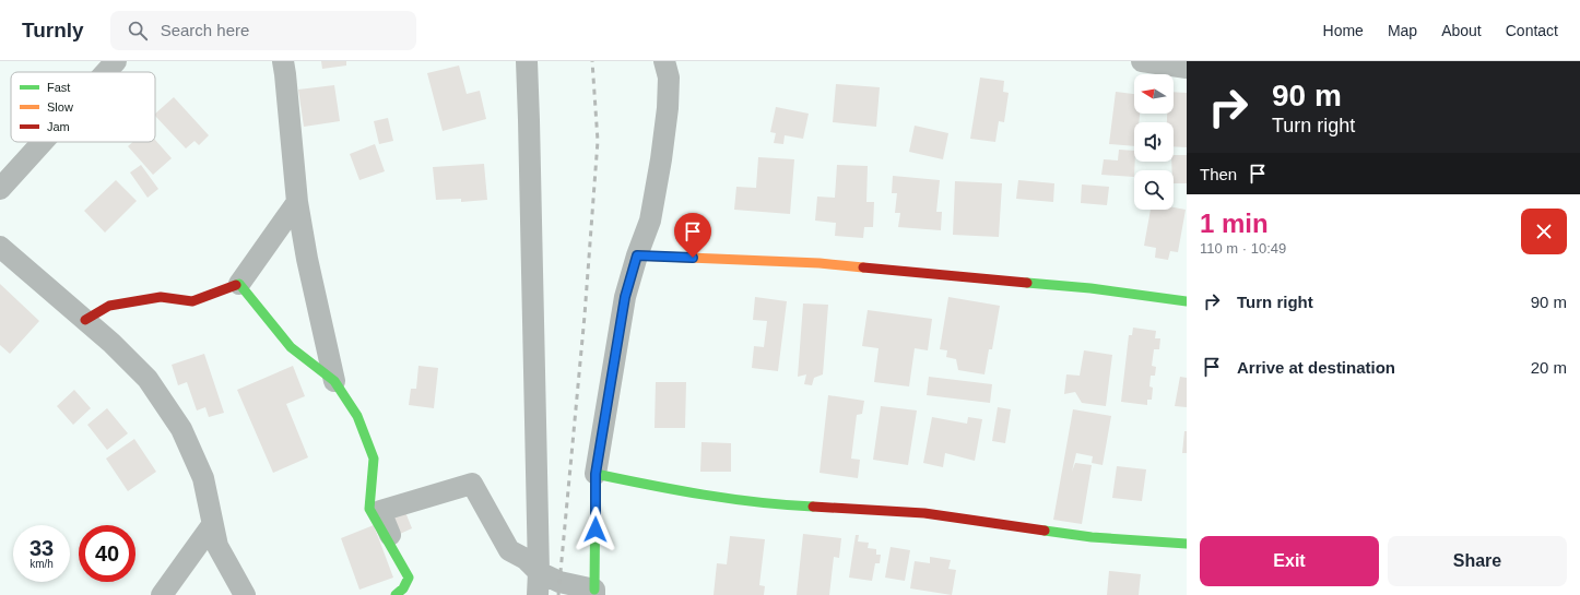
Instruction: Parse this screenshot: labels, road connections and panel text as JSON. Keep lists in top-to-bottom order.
{
  "legend": ["Fast", "Slow", "Jam"],
  "north": "left",
  "page": {
    "header": "Turnly",
    "search": "Search here",
    "nav": [
      "Home",
      "Map",
      "About",
      "Contact"
    ],
    "turn": ["90 m", "Turn right"],
    "then": "Then",
    "heading": ["1 min", "110 m · 10:49"],
    "list": [
      {
        "name": "Turn right",
        "value": "90 m"
      },
      {
        "name": "Arrive at destination",
        "value": "20 m"
      }
    ],
    "speed": "33 km/h",
    "limit": "40",
    "buttons": ["Exit", "Share"]
  }
}
